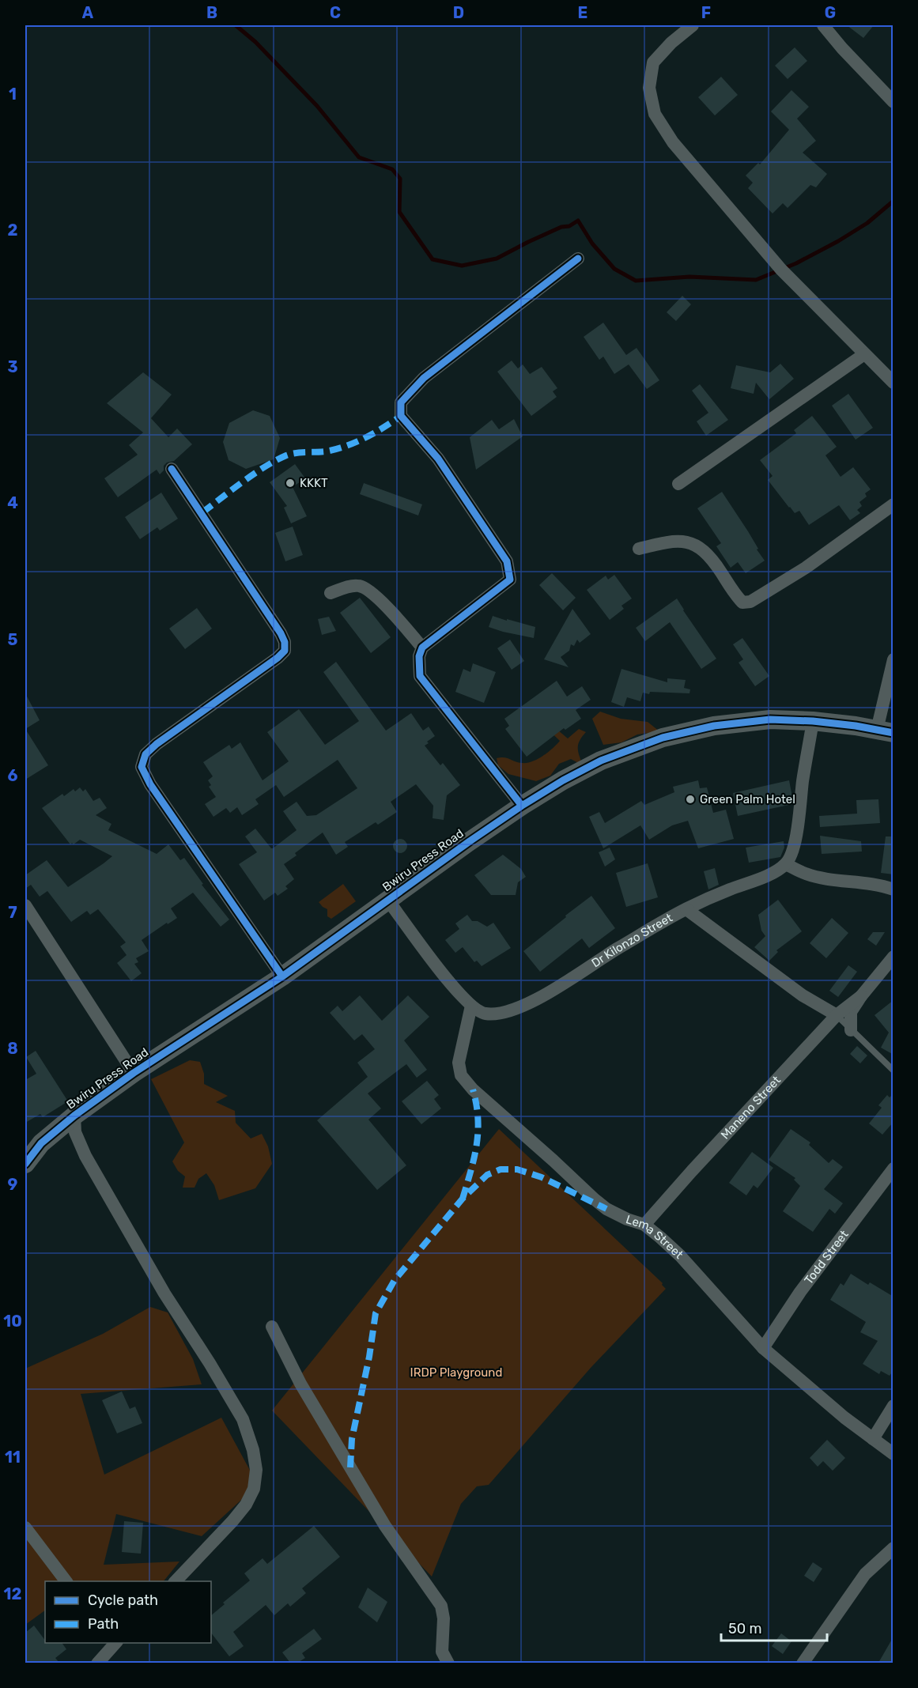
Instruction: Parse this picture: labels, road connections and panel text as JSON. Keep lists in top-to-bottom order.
{
  "streets": {
    "street": [
      "Bwiru Press Road",
      "Dr Kilonzo Street",
      "Maneno Street",
      "Lema Street",
      "Todd Street"
    ]
  },
  "crossings": [
    ["Bwiru Press Road", "Dr Kilonzo Street"],
    ["Dr Kilonzo Street", "Lema Street"],
    ["Maneno Street", "Lema Street"],
    ["Lema Street", "Todd Street"]
  ],
  "parks": ["IRDP Playground"],
  "places": ["KKKT", "Green Palm Hotel"],
  "legend": ["Cycle path", "Path"],
  "scale_bar": "50 m",
  "grid": {
    "columns": [
      "A",
      "B",
      "C",
      "D",
      "E",
      "F",
      "G"
    ],
    "rows": [
      "1",
      "2",
      "3",
      "4",
      "5",
      "6",
      "7",
      "8",
      "9",
      "10",
      "11",
      "12"
    ]
  }
}
